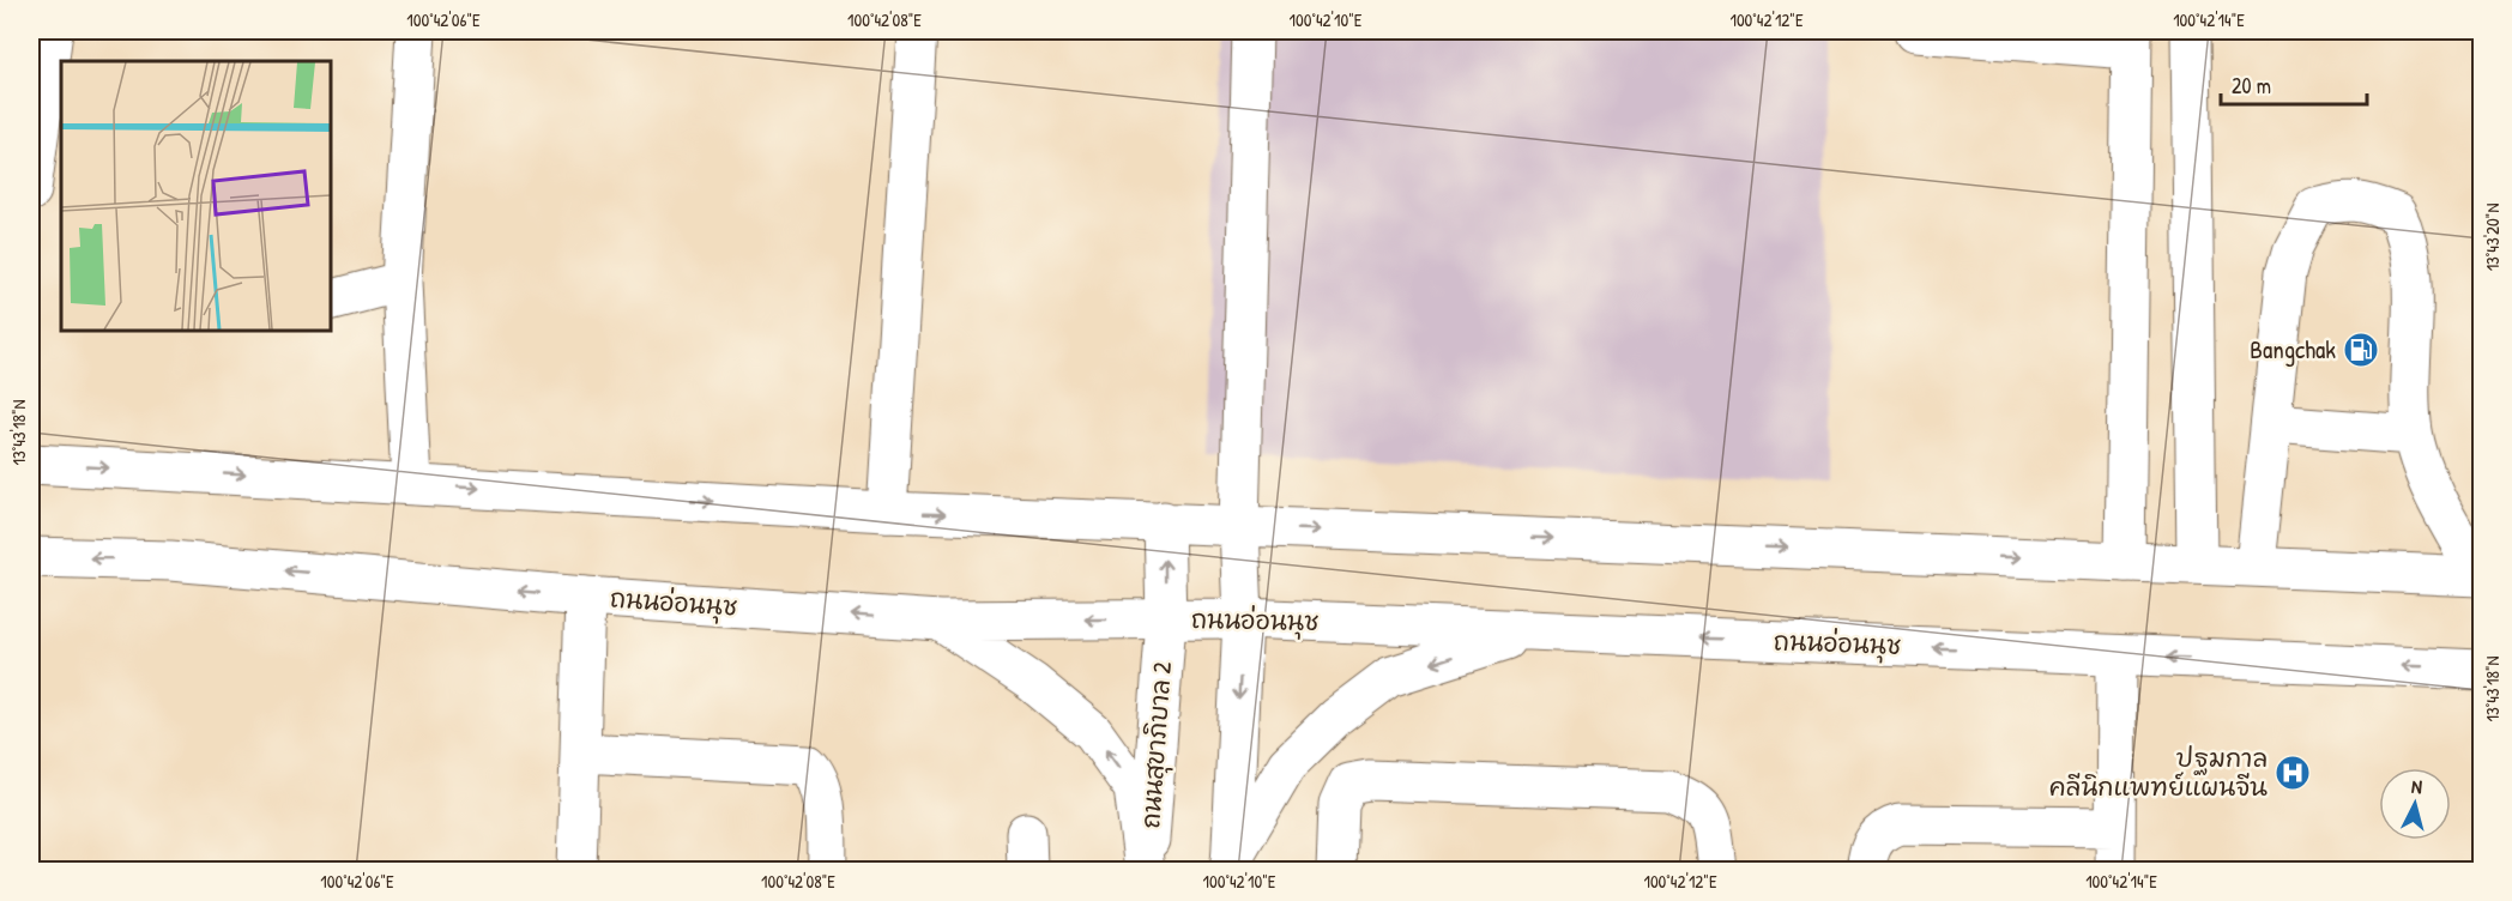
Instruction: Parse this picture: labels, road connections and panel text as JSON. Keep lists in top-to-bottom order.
{
  "streets": {
    "main road": ["ถนนอ่อนนุช", "ถนนสุขาภิบาล 2"]
  },
  "crossings": [
    ["ถนนอ่อนนุช", "ถนนสุขาภิบาล 2"]
  ],
  "places": {
    "fuel station": ["Bangchak"],
    "hospital": ["ปฐมกาล คลีนิกแพทย์แผนจีน"]
  },
  "scale_bar": "20 m",
  "north": "top",
  "coordinates": [
    "100°42'06\"E",
    "100°42'08\"E",
    "100°42'10\"E",
    "100°42'12\"E",
    "100°42'14\"E",
    "13°43'20\"N",
    "13°43'18\"N"
  ]
}
